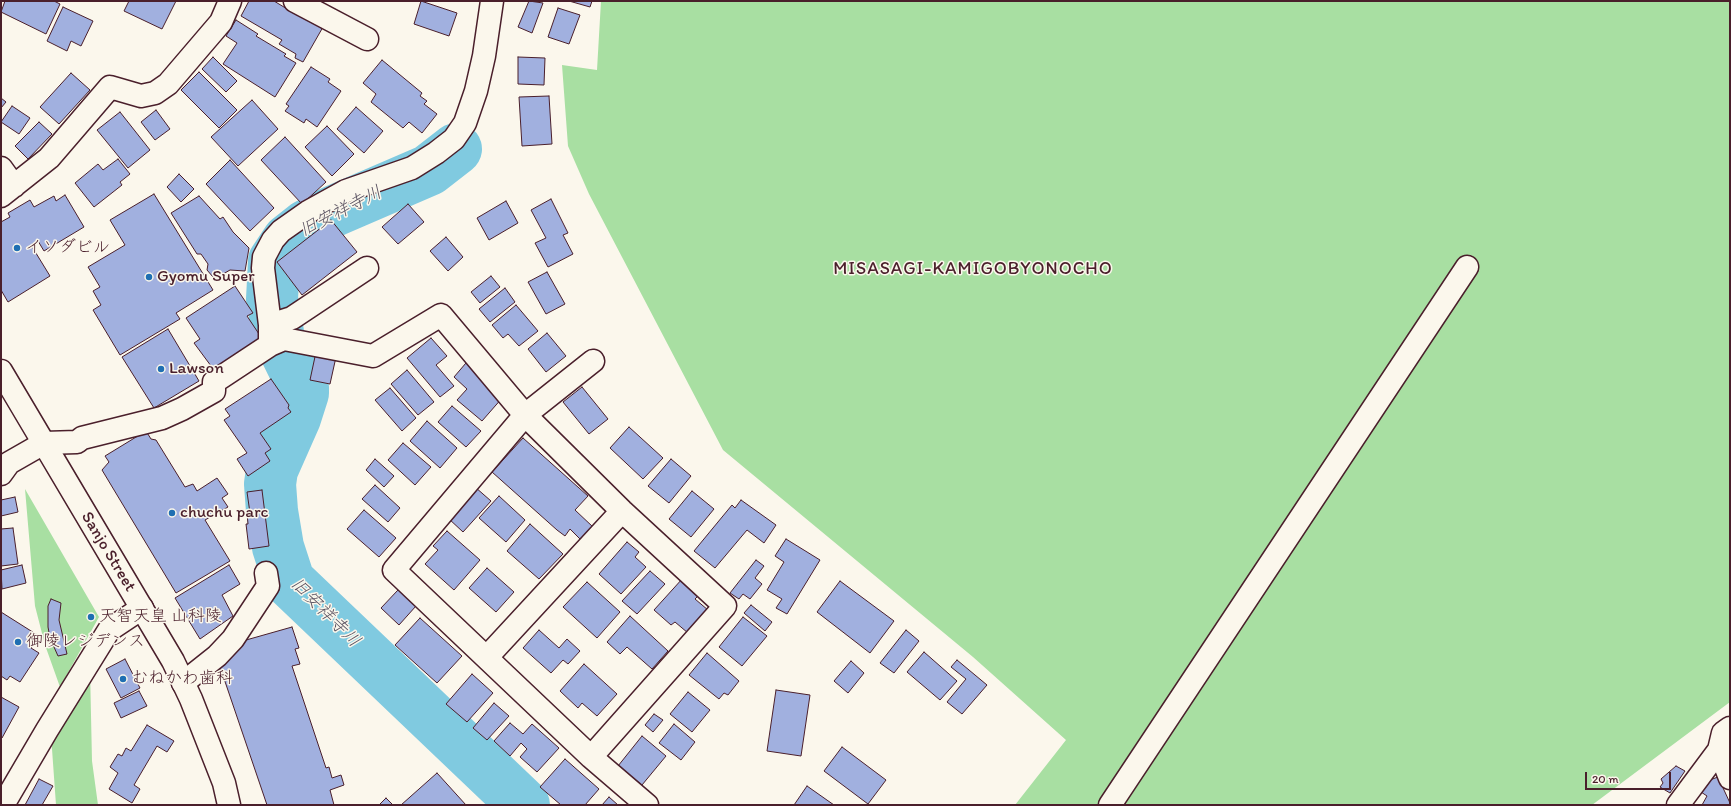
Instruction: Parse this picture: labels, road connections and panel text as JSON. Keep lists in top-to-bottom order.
{
  "streets": {
    "street": ["Sanjo Street"]
  },
  "districts": ["MISASAGI-KAMIGOBYONOCHO"],
  "water": ["旧安祥寺川"],
  "places": [
    "イソダビル",
    "Gyomu Super",
    "Lawson",
    "chuchu parc",
    "天智天皇 山科陵",
    "御陵レジデンス",
    "むねかわ歯科"
  ],
  "scale_bar": "20 m"
}
